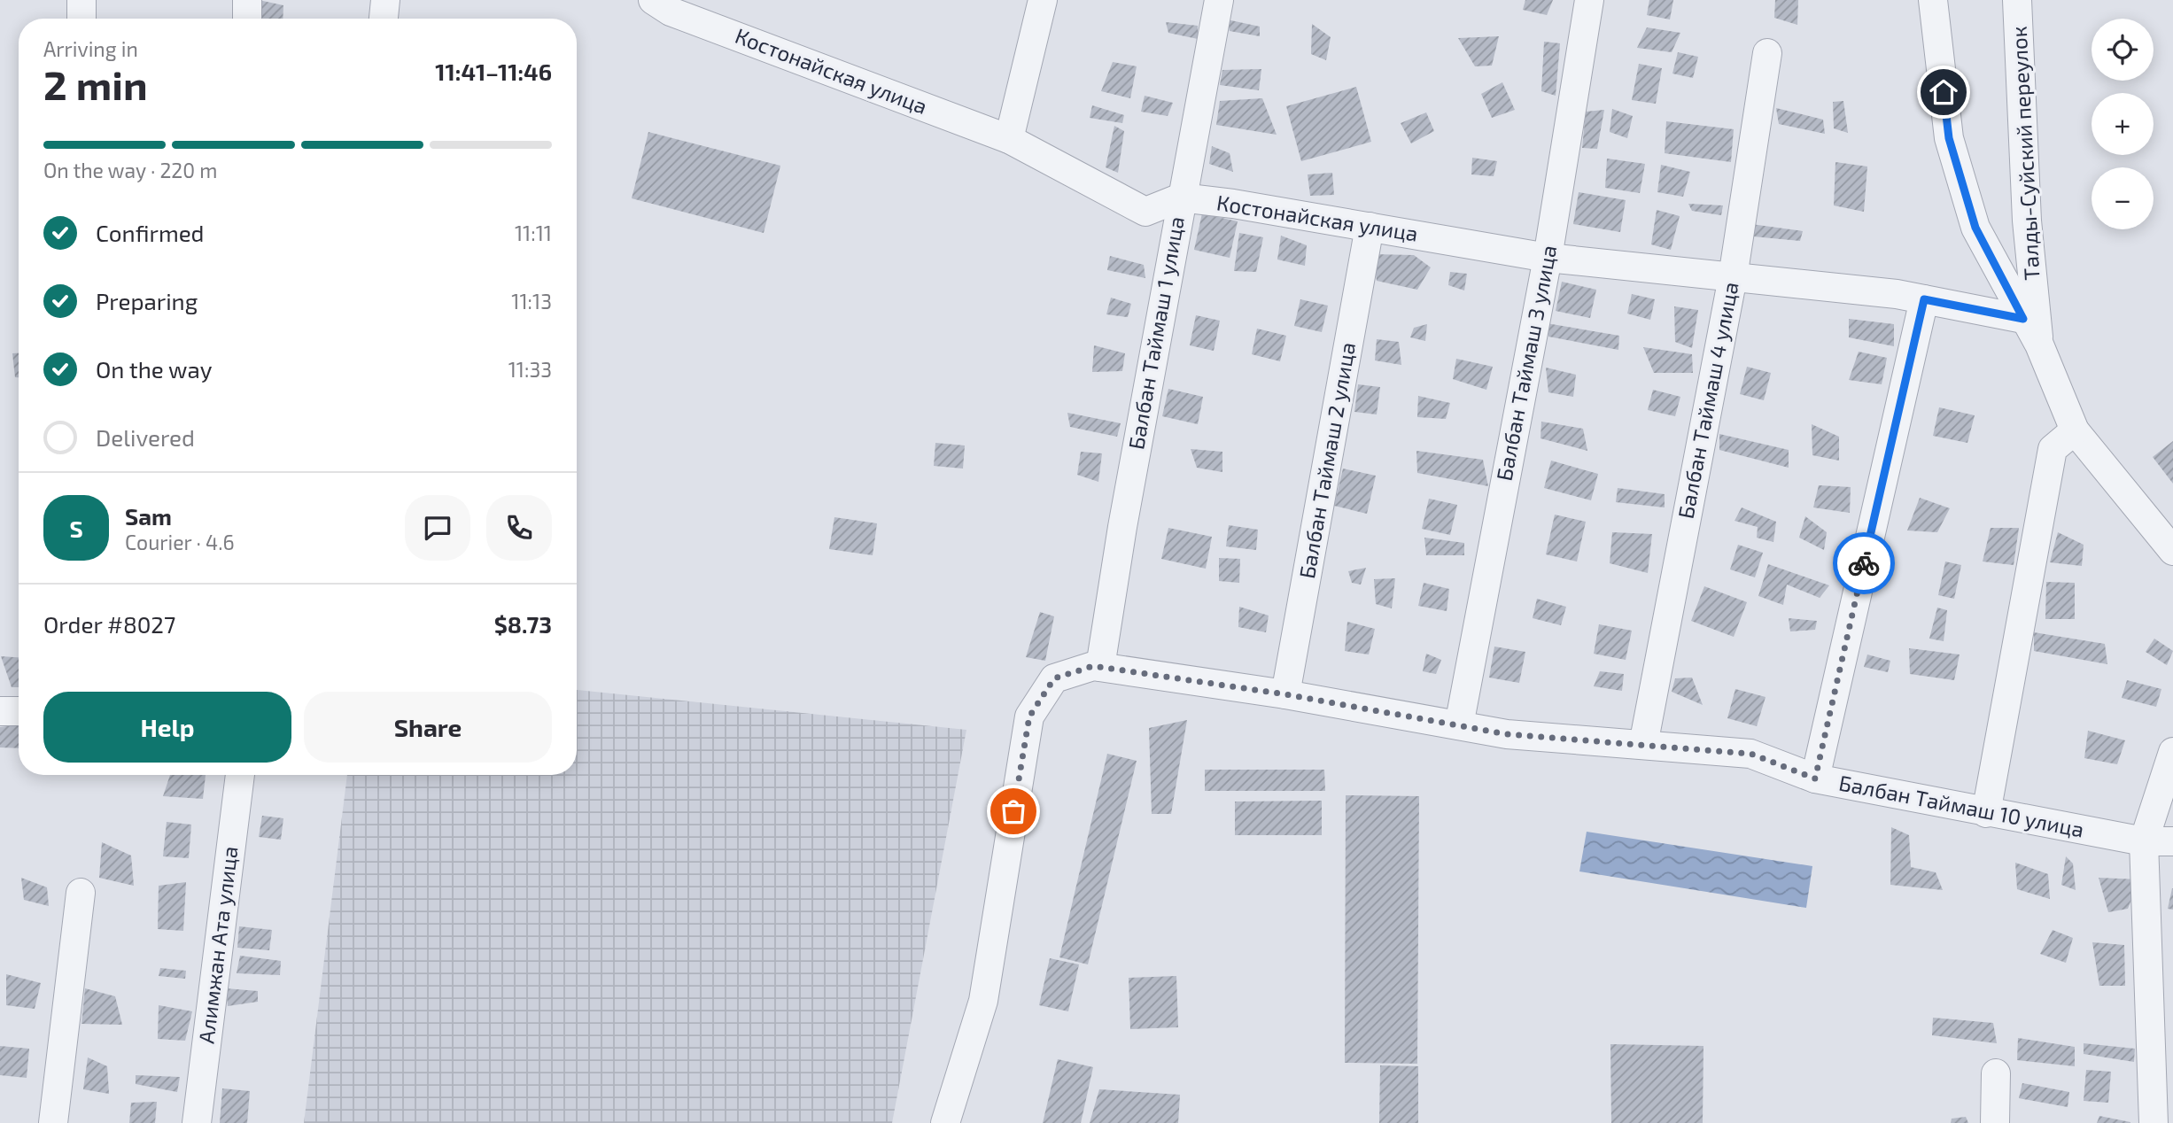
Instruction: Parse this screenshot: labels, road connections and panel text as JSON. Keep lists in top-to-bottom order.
{
  "streets": {
    "street": [
      "Костонайская улица",
      "Талды-Суйский переулок",
      "Балбан Таймаш 1 улица",
      "Балбан Таймаш 3 улица",
      "Балбан Таймаш 4 улица",
      "Балбан Таймаш 2 улица",
      "Балбан Таймаш 10 улица",
      "Алимжан Ата улица"
    ]
  },
  "crossings": [
    ["Костонайская улица", "Балбан Таймаш 1 улица"],
    ["Костонайская улица", "Балбан Таймаш 3 улица"],
    ["Костонайская улица", "Балбан Таймаш 4 улица"],
    ["Костонайская улица", "Балбан Таймаш 2 улица"],
    ["Балбан Таймаш 1 улица", "Балбан Таймаш 10 улица"],
    ["Балбан Таймаш 3 улица", "Балбан Таймаш 10 улица"],
    ["Балбан Таймаш 4 улица", "Балбан Таймаш 10 улица"],
    ["Балбан Таймаш 2 улица", "Балбан Таймаш 10 улица"]
  ],
  "page": {
    "map_buttons": ["+", "−"],
    "heading": ["2 min", "Arriving in", "11:41–11:46"],
    "panel": [
      "Sam",
      "Courier · 4.6",
      "Order #8027",
      "$8.73"
    ],
    "bar": "On the way · 220 m",
    "list": [
      ["Confirmed", "11:11"],
      ["Preparing", "11:13"],
      ["On the way", "11:33"],
      "Delivered"
    ],
    "round": "S",
    "buttons": ["Help", "Share"]
  }
}
